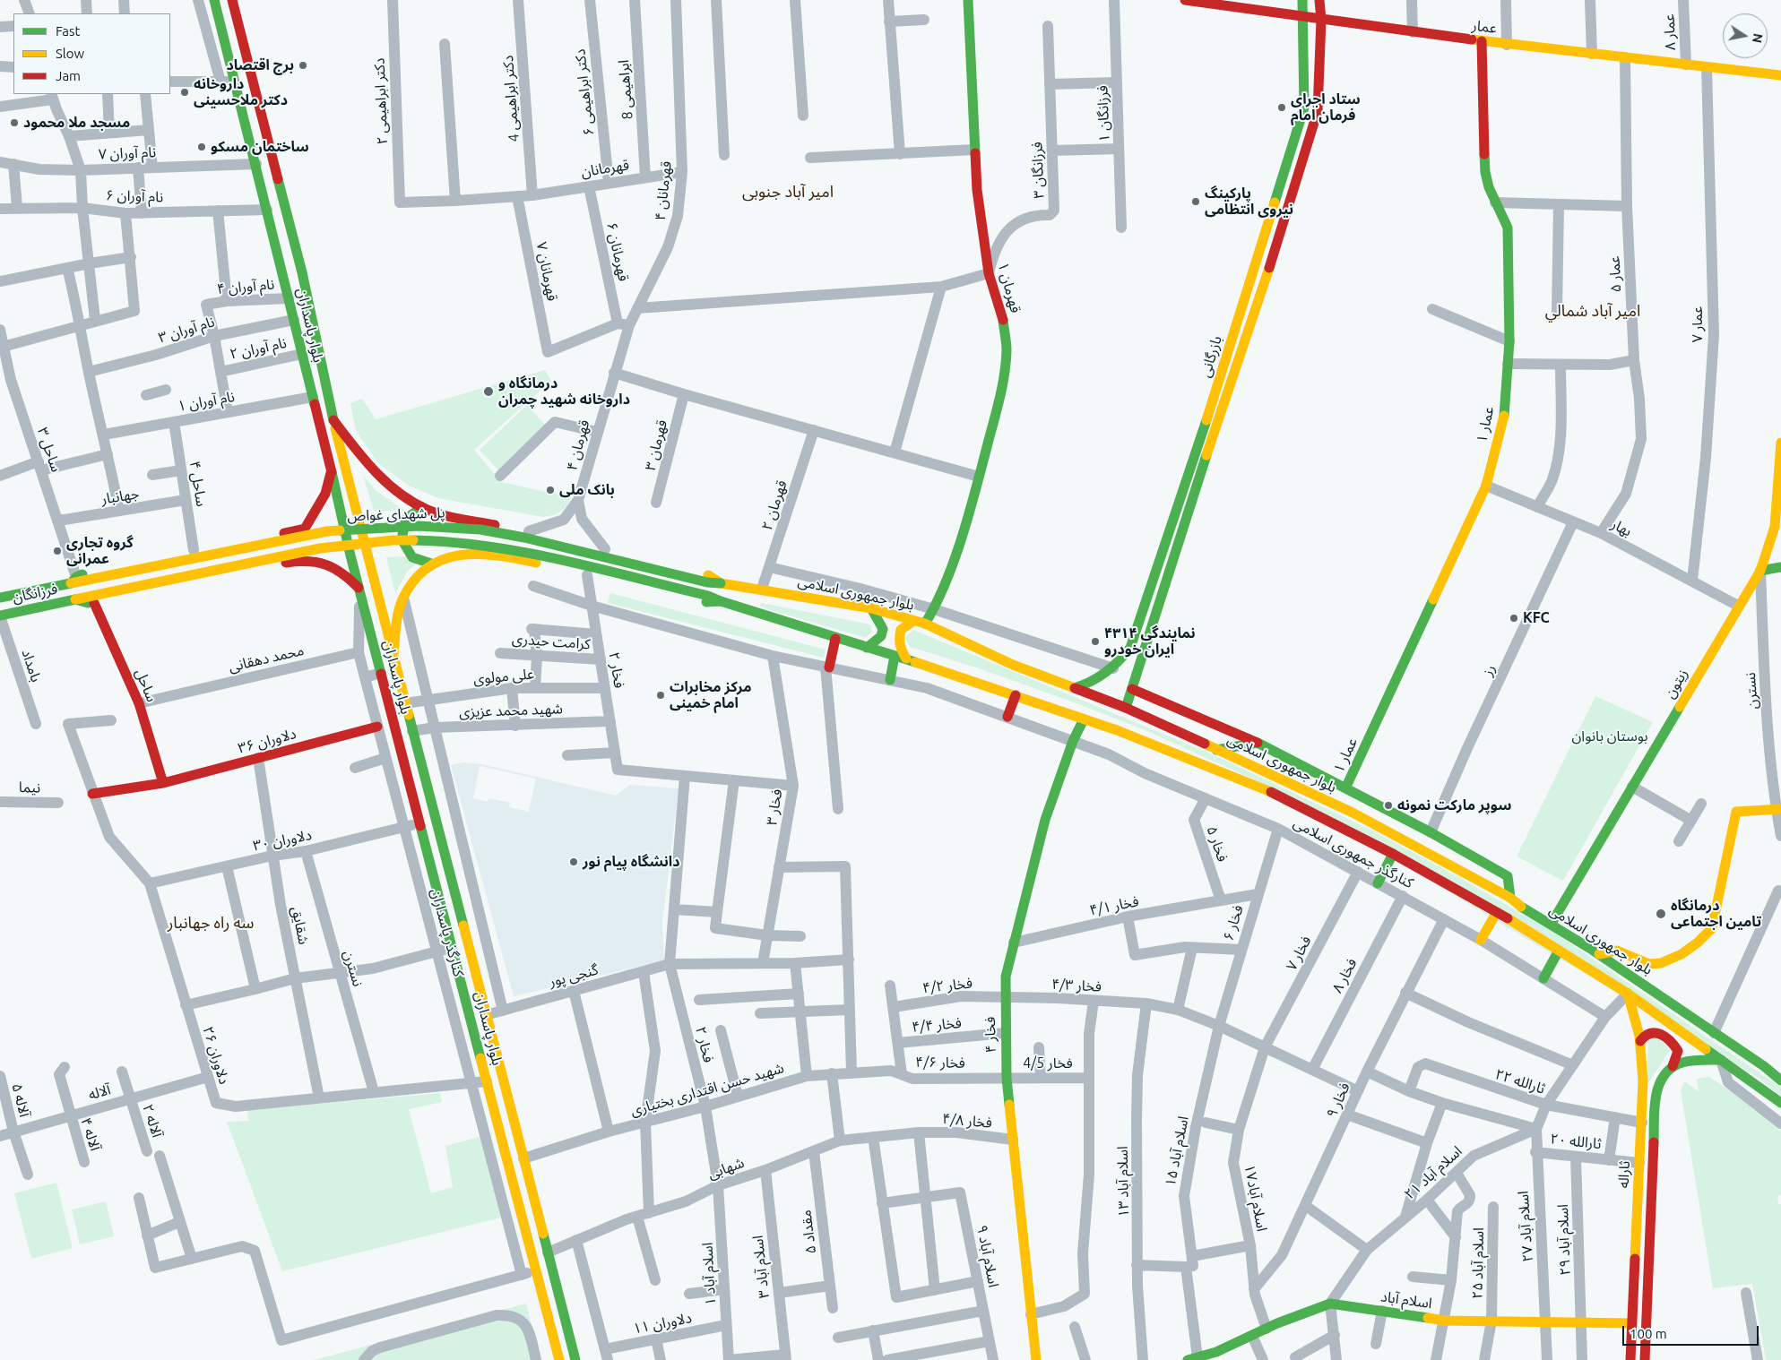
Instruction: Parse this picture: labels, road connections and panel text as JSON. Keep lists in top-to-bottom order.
{
  "streets": {
    "main road": [
      "عمار",
      "قهرمان ۱",
      "بلوار پاسداران",
      "بازرگانی",
      "عمار ۱",
      "پل شهدای غواص",
      "فرزانگان",
      "بلوار جمهوری اسلامی",
      "زیتون",
      "ساحل",
      "دلاوران ۳۶",
      "فخار ۴",
      "ثاراله",
      "اسلام آباد"
    ],
    "street": [
      "عمار ۸",
      "ابراهیمی 8",
      "دکتر ابراهیمی ۶",
      "دکتر ابراهیمی 4",
      "دکتر ابراهیمی ۲",
      "فرزانگان ۱",
      "نام آوران ۷",
      "قهرمانان",
      "فرزانگان ۳",
      "قهرمانان ۴",
      "نام آوران ۶",
      "قهرمانان ۶",
      "قهرمانان ۷",
      "عمار ۵",
      "نام آوران ۴",
      "عمار ۷",
      "نام آوران ۳",
      "نام آوران ۲",
      "نام آوران ۱",
      "قهرمان ۴",
      "قهرمان ۳",
      "ساحل ۳",
      "ساحل ۴",
      "جهانبار",
      "قهرمان ۲",
      "بهار",
      "کرامت حیدری",
      "محمد دهقانی",
      "بامداد",
      "فخار ۲",
      "رز",
      "علی مولوی",
      "نسترن",
      "شهید محمد عزیزی",
      "نیما",
      "فخار ۳",
      "دلاوران ۳۰",
      "فخار ۵",
      "کنارگذر جمهوری اسلامی",
      "فخار ۴/۱",
      "فخار ۶",
      "شقایق",
      "کنارگذر پاسداران",
      "فخار ۷",
      "گنجی پور",
      "فخار ۸",
      "فخار ۴/۲",
      "فخار ۴/۳",
      "فخار ۴/۴",
      "دلاوران ۲۶",
      "فخار ۴/۶",
      "فخار 4/5",
      "ثارالله ۲۲",
      "شهید حسن اقتداری بختیاری",
      "آلاله",
      "آلاله ۵",
      "فخار ۹",
      "آلاله ۲",
      "فخار ۴/۸",
      "آلاله ۴",
      "ثارالله ۲۰",
      "اسلام آباد ۱۵",
      "شهابی",
      "اسلام آباد ۲۱",
      "اسلام آباد ۱۳",
      "اسلام آباد۱۷",
      "اسلام آباد ۲۷",
      "مقداد ۵",
      "اسلام آباد ۲۹",
      "اسلام آباد ۹",
      "اسلام آباد ۲۵",
      "اسلام آباد ۳",
      "اسلام آباد ۱",
      "دلاوران ۱۱"
    ]
  },
  "crossings": [
    ["عمار", "عمار ۸"],
    ["عمار", "عمار ۵"],
    ["عمار", "عمار ۷"],
    ["عمار", "بازرگانی"],
    ["عمار", "عمار ۱"],
    ["ابراهیمی 8", "قهرمانان"],
    ["دکتر ابراهیمی ۶", "قهرمانان"],
    ["دکتر ابراهیمی 4", "قهرمانان"],
    ["دکتر ابراهیمی ۲", "قهرمانان"],
    ["نام آوران ۷", "بلوار پاسداران"],
    ["قهرمانان", "قهرمانان ۴"],
    ["قهرمانان", "قهرمانان ۶"],
    ["قهرمانان", "قهرمانان ۷"],
    ["فرزانگان ۳", "قهرمان ۱"],
    ["قهرمانان ۴", "قهرمانان ۶"],
    ["قهرمانان ۴", "قهرمانان ۷"],
    ["قهرمانان ۴", "قهرمان ۴"],
    ["نام آوران ۶", "بلوار پاسداران"],
    ["قهرمانان ۶", "قهرمانان ۷"],
    ["عمار ۵", "بهار"],
    ["نام آوران ۴", "بلوار پاسداران"],
    ["نام آوران ۴", "نام آوران ۳"],
    ["نام آوران ۴", "نام آوران ۲"],
    ["نام آوران ۴", "نام آوران ۱"],
    ["قهرمان ۱", "بلوار جمهوری اسلامی"],
    ["عمار ۷", "بهار"],
    ["بلوار پاسداران", "نام آوران ۳"],
    ["بلوار پاسداران", "نام آوران ۲"],
    ["بلوار پاسداران", "نام آوران ۱"],
    ["بلوار پاسداران", "علی مولوی"],
    ["بلوار پاسداران", "شهید محمد عزیزی"],
    ["بلوار پاسداران", "دلاوران ۳۰"],
    ["بلوار پاسداران", "گنجی پور"],
    ["بلوار پاسداران", "دلاوران ۲۶"],
    ["بلوار پاسداران", "شهید حسن اقتداری بختیاری"],
    ["بلوار پاسداران", "شهابی"],
    ["بازرگانی", "بلوار جمهوری اسلامی"],
    ["نام آوران ۱", "ساحل ۴"],
    ["عمار ۱", "بهار"],
    ["ساحل ۳", "جهانبار"],
    ["ساحل ۳", "پل شهدای غواص"],
    ["ساحل ۳", "فرزانگان"],
    ["ساحل ۴", "جهانبار"],
    ["قهرمان ۲", "بلوار جمهوری اسلامی"],
    ["پل شهدای غواص", "فرزانگان"],
    ["پل شهدای غواص", "بلوار جمهوری اسلامی"],
    ["بهار", "رز"],
    ["بهار", "زیتون"],
    ["فرزانگان", "بامداد"],
    ["بلوار جمهوری اسلامی", "زیتون"],
    ["بلوار جمهوری اسلامی", "فخار ۴"],
    ["بلوار جمهوری اسلامی", "ثاراله"],
    ["کرامت حیدری", "فخار ۲"],
    ["محمد دهقانی", "ساحل"],
    ["فخار ۲", "علی مولوی"],
    ["فخار ۲", "شهید محمد عزیزی"],
    ["فخار ۲", "کنارگذر جمهوری اسلامی"],
    ["فخار ۲", "گنجی پور"],
    ["فخار ۲", "شهید حسن اقتداری بختیاری"],
    ["فخار ۲", "شهابی"],
    ["فخار ۲", "اسلام آباد ۱"],
    ["زیتون", "نسترن"],
    ["ساحل", "دلاوران ۳۶"],
    ["نسترن", "دلاوران ۳۰"],
    ["نسترن", "دلاوران ۲۶"],
    ["دلاوران ۳۶", "شقایق"],
    ["دلاوران ۳۶", "کنارگذر پاسداران"],
    ["دلاوران ۳۶", "دلاوران ۲۶"],
    ["فخار ۳", "کنارگذر جمهوری اسلامی"],
    ["فخار ۳", "گنجی پور"],
    ["دلاوران ۳۰", "شقایق"],
    ["دلاوران ۳۰", "کنارگذر پاسداران"],
    ["دلاوران ۳۰", "دلاوران ۲۶"],
    ["فخار ۵", "کنارگذر جمهوری اسلامی"],
    ["فخار ۵", "فخار ۴/۱"],
    ["کنارگذر جمهوری اسلامی", "فخار ۶"],
    ["کنارگذر جمهوری اسلامی", "فخار ۷"],
    ["کنارگذر جمهوری اسلامی", "فخار ۸"],
    ["کنارگذر جمهوری اسلامی", "فخار ۴"],
    ["کنارگذر جمهوری اسلامی", "فخار ۹"],
    ["فخار ۴/۱", "فخار ۶"],
    ["فخار ۴/۱", "فخار ۴"],
    ["فخار ۶", "فخار ۴/۳"],
    ["فخار ۶", "اسلام آباد ۱۵"],
    ["شقایق", "دلاوران ۲۶"],
    ["کنارگذر پاسداران", "دلاوران ۲۶"],
    ["فخار ۷", "فخار ۴/۳"],
    ["فخار ۷", "اسلام آباد۱۷"],
    ["فخار ۸", "فخار ۴/۳"],
    ["فخار ۴/۲", "فخار ۴/۳"],
    ["فخار ۴/۲", "فخار ۴"],
    ["فخار ۴/۳", "فخار ۴"],
    ["فخار ۴/۳", "فخار ۹"],
    ["فخار ۴/۳", "اسلام آباد ۱۵"],
    ["فخار ۴/۳", "اسلام آباد ۱۳"],
    ["فخار ۴/۳", "اسلام آباد۱۷"],
    ["فخار ۴/۴", "فخار ۴"],
    ["فخار ۴", "فخار ۴/۶"],
    ["فخار ۴", "فخار 4/5"],
    ["فخار ۴", "فخار ۴/۸"],
    ["دلاوران ۲۶", "آلاله"],
    ["فخار ۴/۶", "فخار 4/5"],
    ["فخار ۴/۶", "شهید حسن اقتداری بختیاری"],
    ["ثارالله ۲۲", "ثاراله"],
    ["آلاله", "آلاله ۵"],
    ["آلاله", "آلاله ۲"],
    ["آلاله", "آلاله ۴"],
    ["فخار ۹", "اسلام آباد۱۷"],
    ["فخار ۴/۸", "شهابی"],
    ["ثارالله ۲۰", "ثاراله"],
    ["ثارالله ۲۰", "اسلام آباد ۲۷"],
    ["ثارالله ۲۰", "اسلام آباد ۲۹"],
    ["شهابی", "مقداد ۵"],
    ["شهابی", "اسلام آباد ۳"],
    ["شهابی", "اسلام آباد ۱"],
    ["اسلام آباد ۲۱", "اسلام آباد ۲۷"],
    ["اسلام آباد ۲۱", "اسلام آباد"],
    ["ثاراله", "اسلام آباد"],
    ["اسلام آباد۱۷", "اسلام آباد"],
    ["اسلام آباد ۲۷", "اسلام آباد"],
    ["اسلام آباد ۲۹", "اسلام آباد"],
    ["اسلام آباد ۲۵", "اسلام آباد"],
    ["اسلام آباد ۱", "دلاوران ۱۱"]
  ],
  "districts": ["امير آباد جنوبی", "امیر آباد شمالي", "سه راه جهانبار"],
  "parks": ["بوستان بانوان"],
  "places": [
    "برج اقتصاد",
    "داروخانه دکتر ملاحسینی",
    "ستاد اجرای فرمان امام",
    "مسجد ملا محمود",
    "ساختمان مسکو",
    "پارکینگ نیروی انتظامی",
    "درمانگاه و داروخانه شهید چمران",
    "بانک ملی",
    "گروه تجاری عمرانی",
    "KFC",
    "نمایندگی ۴۳۱۴ ایران خودرو",
    "مرکز مخابرات امام خمینی",
    "سوپر مارکت نمونه",
    "دانشگاه پیام نور",
    "درمانگاه تامین اجتماعی"
  ],
  "legend": ["Fast", "Slow", "Jam"],
  "scale_bar": "100 m",
  "north": "right"
}
